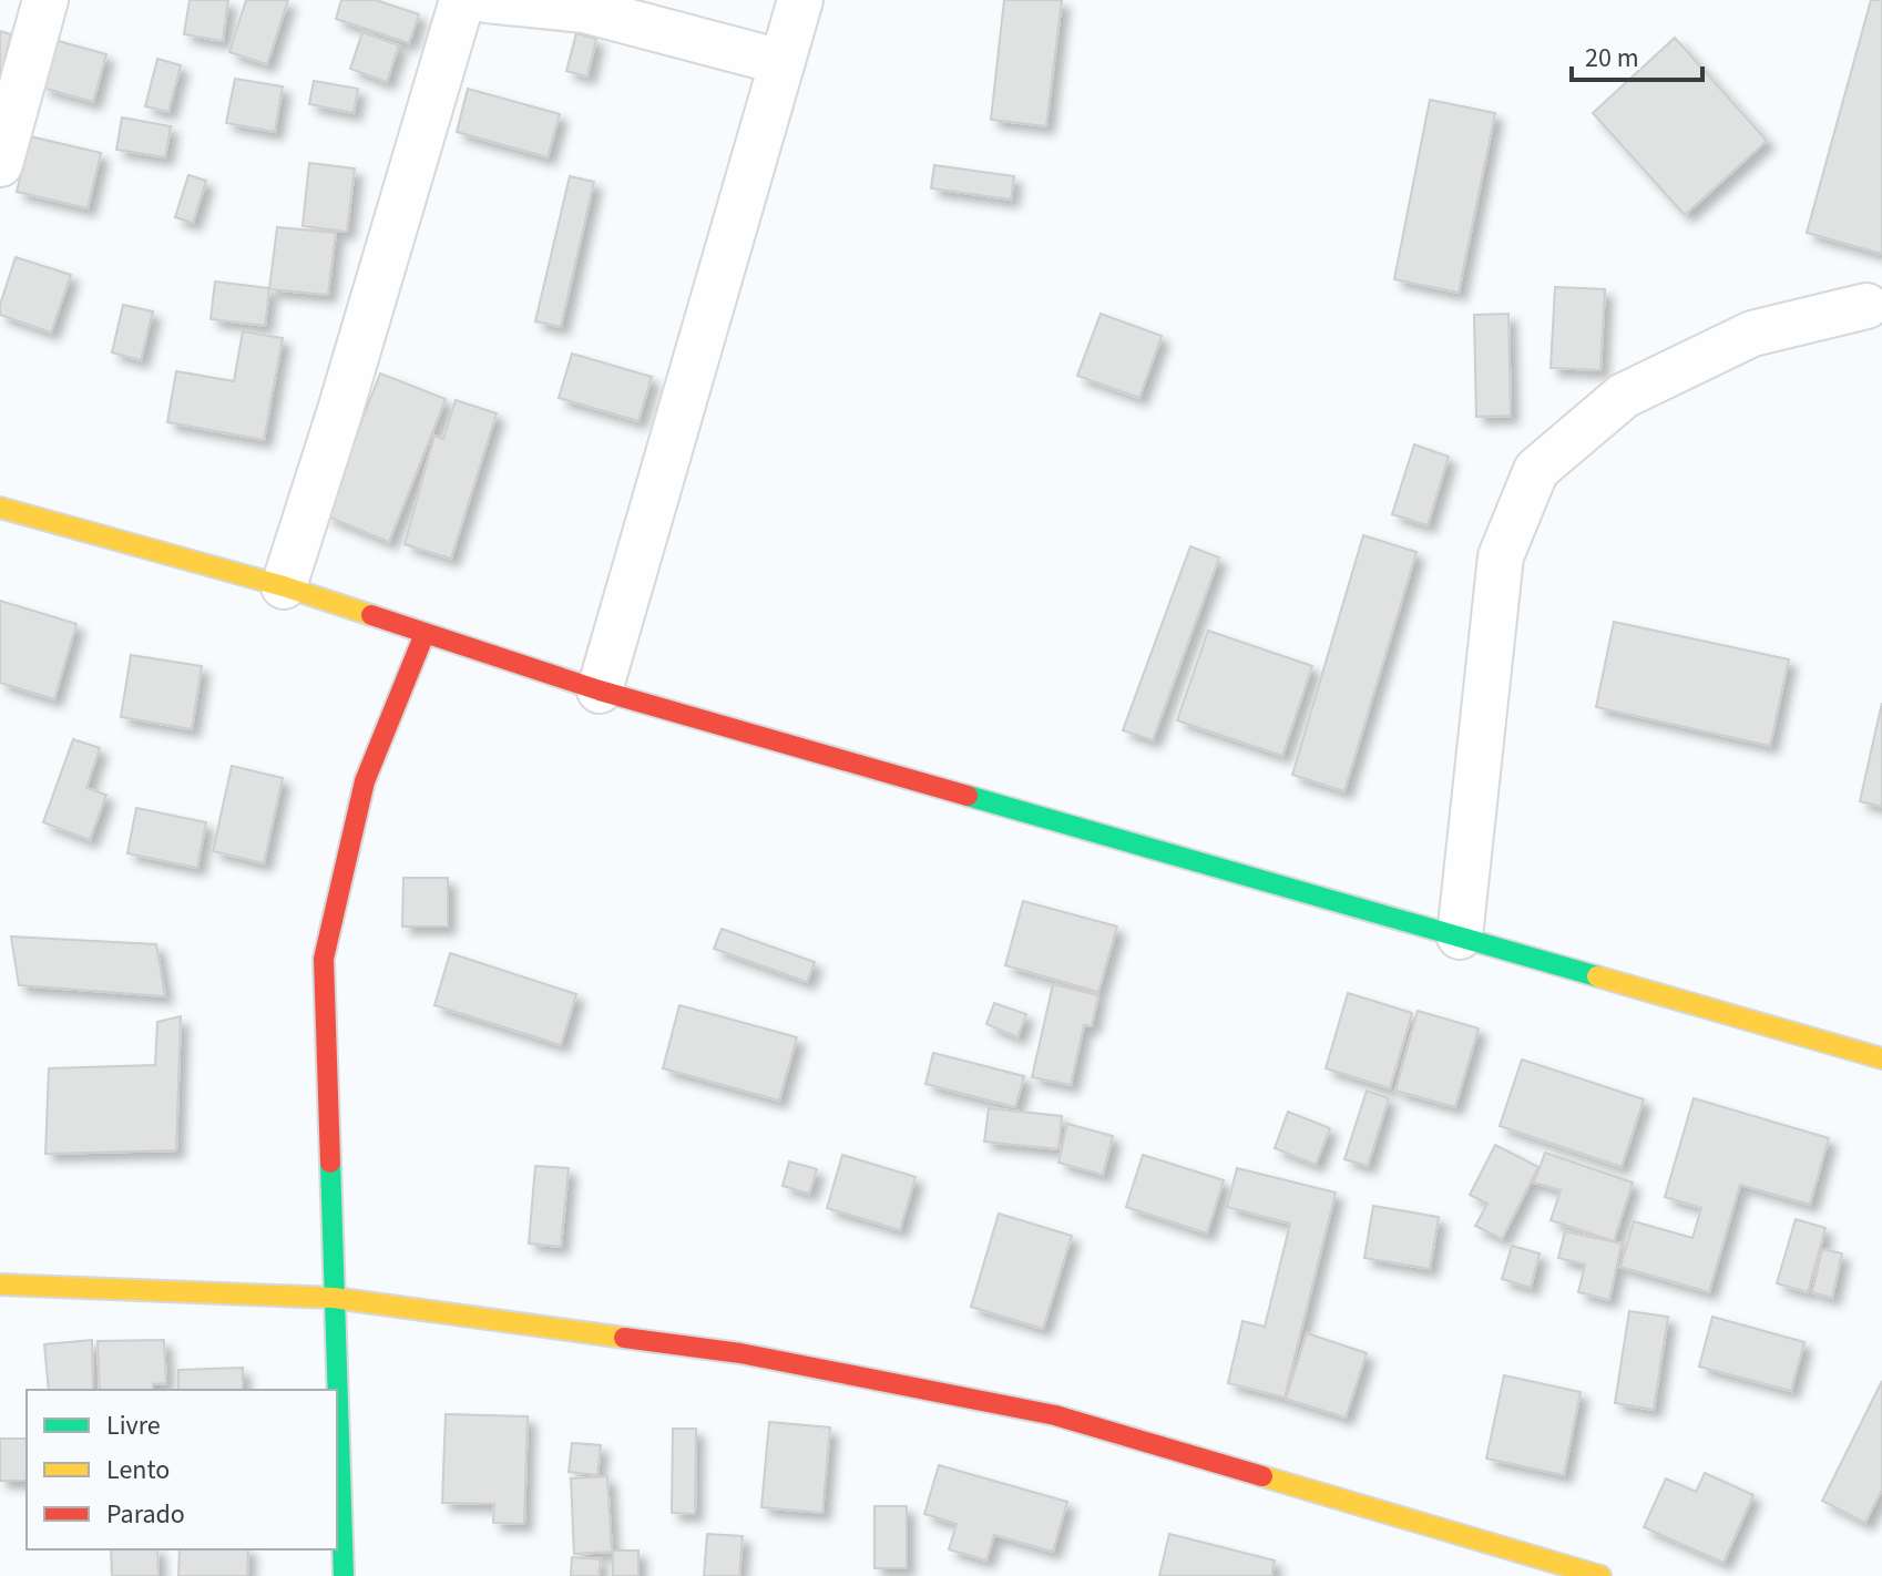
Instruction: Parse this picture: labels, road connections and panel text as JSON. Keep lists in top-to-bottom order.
{
  "legend": ["Livre", "Lento", "Parado"],
  "scale_bar": "20 m"
}
